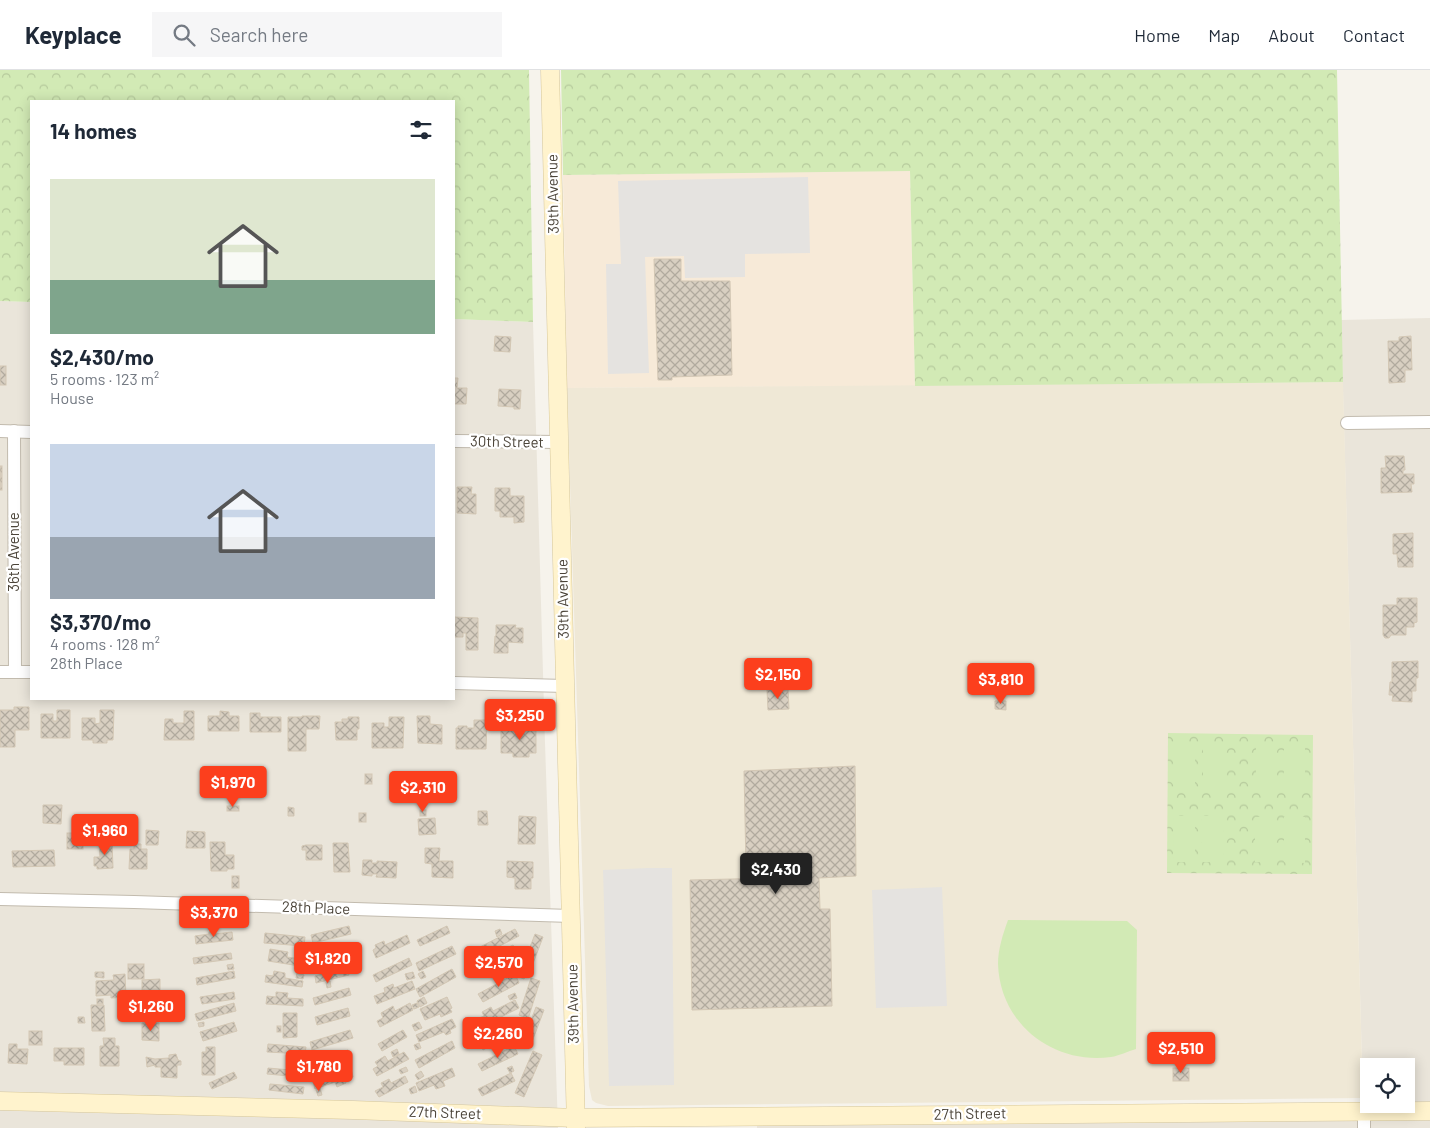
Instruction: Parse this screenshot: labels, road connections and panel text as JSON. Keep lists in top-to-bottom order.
{
  "streets": {
    "street": [
      "39th Avenue",
      "30th Street",
      "36th Avenue",
      "28th Place",
      "27th Street"
    ]
  },
  "crossings": [
    ["39th Avenue", "30th Street"],
    ["39th Avenue", "28th Place"],
    ["39th Avenue", "27th Street"]
  ],
  "page": {
    "header": "Keyplace",
    "search": "Search here",
    "nav": [
      "Home",
      "Map",
      "About",
      "Contact"
    ],
    "heading": "14 homes",
    "list": [
      {
        "name": "$2,430/mo",
        "note": "5 rooms · 123 m² · House"
      },
      {
        "name": "$3,370/mo",
        "note": "4 rooms · 128 m² · 28th Place"
      }
    ],
    "price": [
      "$2,150",
      "$3,810",
      "$3,250",
      "$1,970",
      "$2,310",
      "$1,960",
      "$2,430",
      "$3,370",
      "$1,820",
      "$2,570",
      "$1,260",
      "$2,260",
      "$2,510",
      "$1,780"
    ]
  }
}
